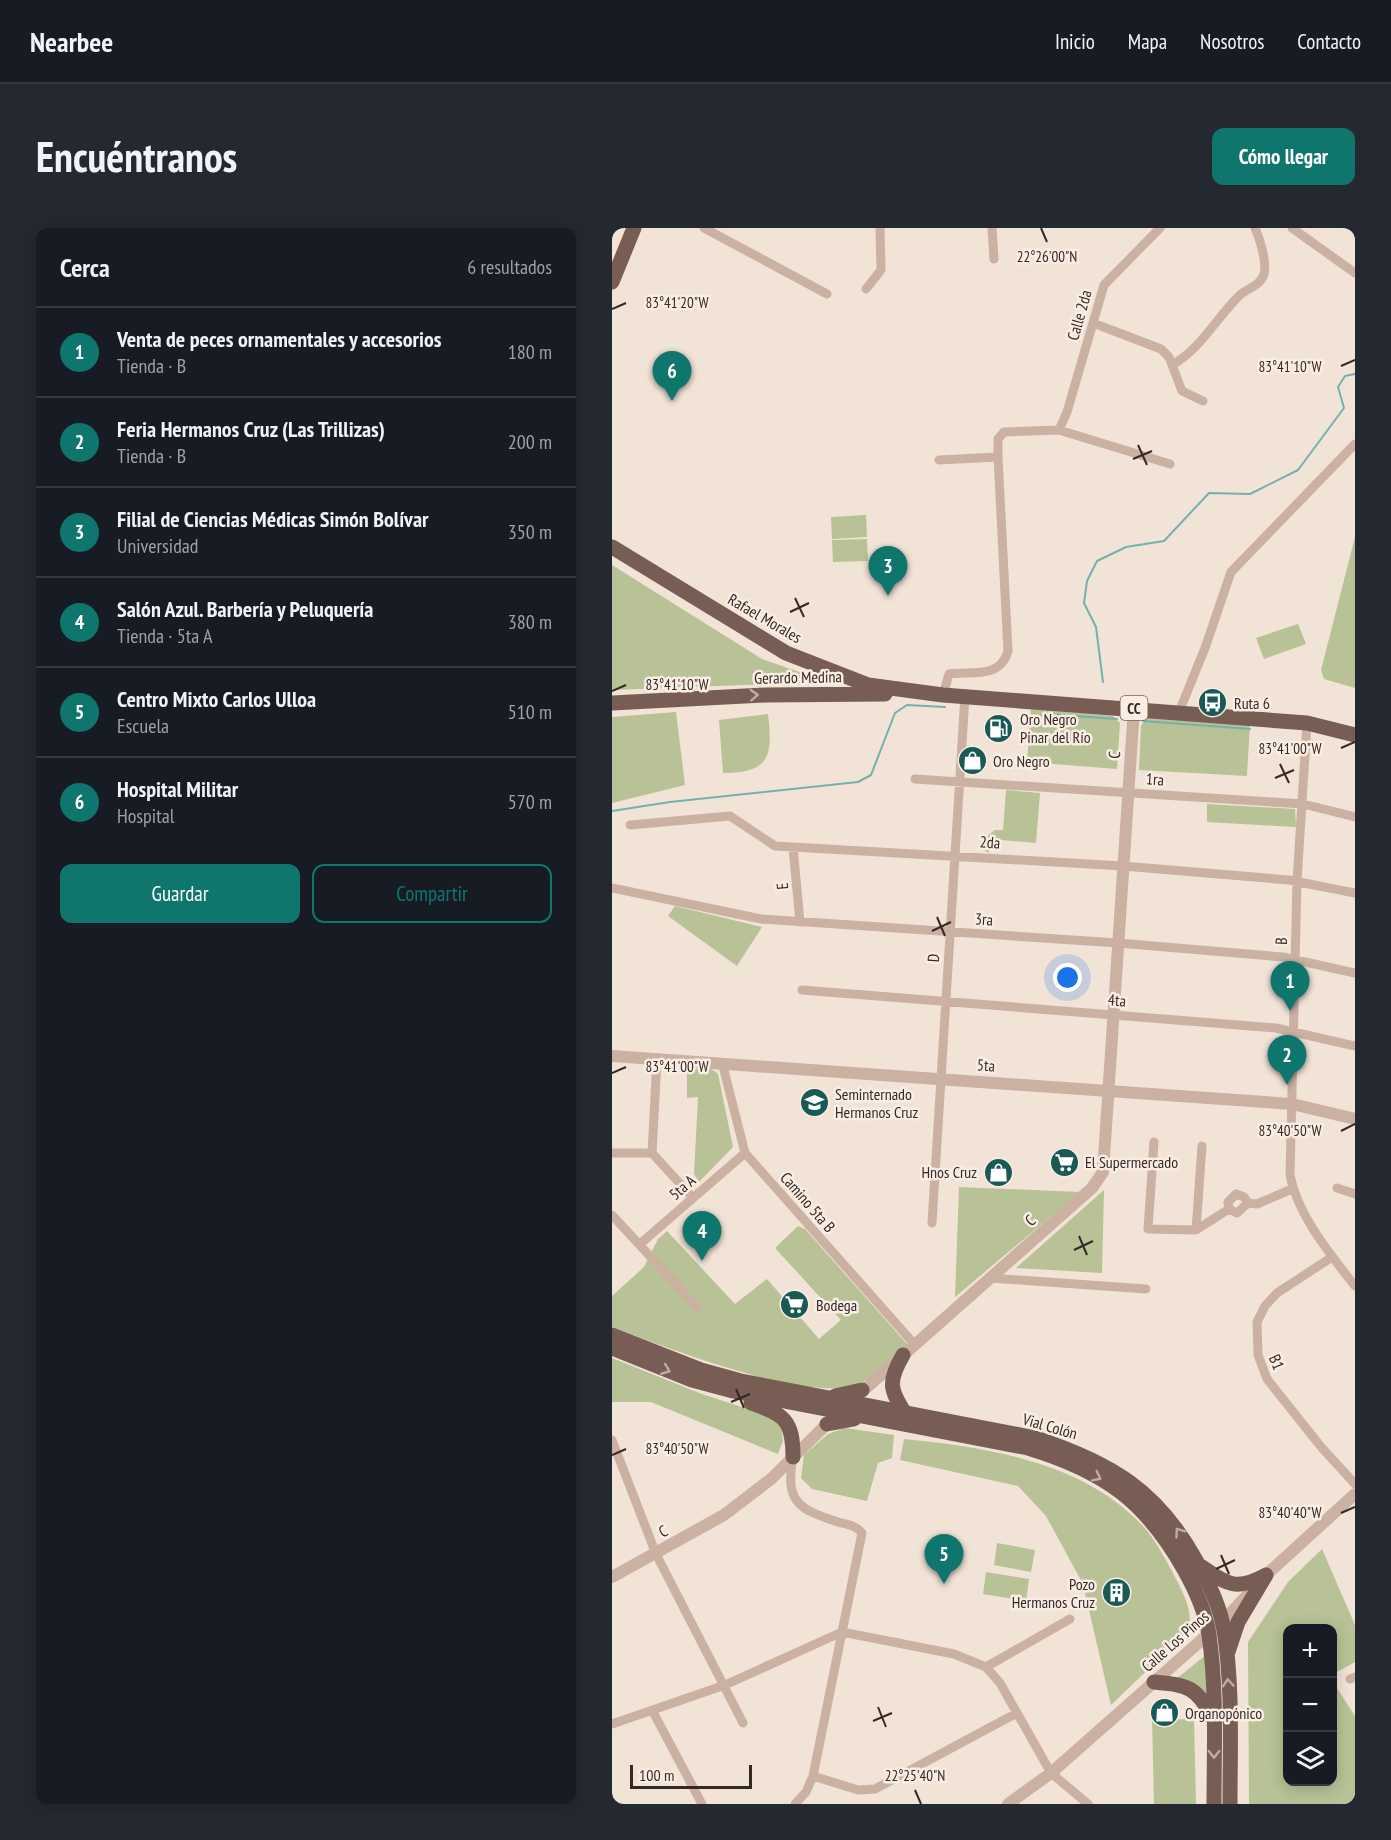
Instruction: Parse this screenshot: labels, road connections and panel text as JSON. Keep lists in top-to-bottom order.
{
  "streets": {
    "main road": [
      "Rafael Morales",
      "Gerardo Medina",
      "CC",
      "Vial Colón"
    ],
    "street": [
      "Calle 2da",
      "C",
      "1ra",
      "2da",
      "E",
      "3ra",
      "B",
      "D",
      "4ta",
      "5ta",
      "5ta A",
      "Camino 5ta B",
      "B1",
      "Calle Los Pinos"
    ]
  },
  "crossings": [
    ["Rafael Morales", "Gerardo Medina"],
    ["Rafael Morales", "CC"],
    ["Gerardo Medina", "CC"],
    ["CC", "C"],
    ["CC", "B"],
    ["CC", "D"],
    ["C", "1ra"],
    ["C", "2da"],
    ["C", "3ra"],
    ["C", "4ta"],
    ["C", "5ta"],
    ["C", "Camino 5ta B"],
    ["C", "Vial Colón"],
    ["1ra", "B"],
    ["1ra", "D"],
    ["2da", "E"],
    ["2da", "B"],
    ["2da", "D"],
    ["E", "3ra"],
    ["3ra", "B"],
    ["3ra", "D"],
    ["B", "4ta"],
    ["B", "5ta"],
    ["B", "B1"],
    ["D", "4ta"],
    ["D", "5ta"],
    ["5ta", "Camino 5ta B"],
    ["5ta A", "Camino 5ta B"],
    ["Vial Colón", "Calle Los Pinos"]
  ],
  "one_way": ["Gerardo Medina"],
  "places": {
    "bus stop": ["Ruta 6"],
    "fuel station": ["Oro Negro Pinar del Río"],
    "shop": ["Oro Negro", "Hnos Cruz", "Organopónico"],
    "school or university": ["Seminternado Hermanos Cruz"],
    "supermarket": ["El Supermercado", "Bodega"],
    "building": ["Pozo Hermanos Cruz"]
  },
  "scale_bar": "100 m",
  "page": {
    "header": "Nearbee",
    "nav": [
      "Inicio",
      "Mapa",
      "Nosotros",
      "Contacto"
    ],
    "buttons": [
      "Cómo llegar",
      ["Guardar", "Compartir"]
    ],
    "title": "Encuéntranos",
    "heading": ["Cerca", "6 resultados"],
    "list": [
      {
        "mark": "1",
        "name": "Venta de peces ornamentales y accesorios",
        "note": "Tienda · B",
        "value": "180 m"
      },
      {
        "mark": "2",
        "name": "Feria Hermanos Cruz (Las Trillizas)",
        "note": "Tienda · B",
        "value": "200 m"
      },
      {
        "mark": "3",
        "name": "Filial de Ciencias Médicas Simón Bolívar",
        "note": "Universidad",
        "value": "350 m"
      },
      {
        "mark": "4",
        "name": "Salón Azul. Barbería y Peluquería",
        "note": "Tienda · 5ta A",
        "value": "380 m"
      },
      {
        "mark": "5",
        "name": "Centro Mixto Carlos Ulloa",
        "note": "Escuela",
        "value": "510 m"
      },
      {
        "mark": "6",
        "name": "Hospital Militar",
        "note": "Hospital",
        "value": "570 m"
      }
    ],
    "pins": [
      "6",
      "3",
      "1",
      "2",
      "4",
      "5"
    ],
    "map_buttons": ["+", "−"],
    "scale": "100 m"
  },
  "coordinates": [
    "22°26'00\"N",
    "83°41'20\"W",
    "83°41'10\"W",
    "83°41'00\"W",
    "83°40'50\"W",
    "83°40'40\"W",
    "22°25'40\"N"
  ]
}
